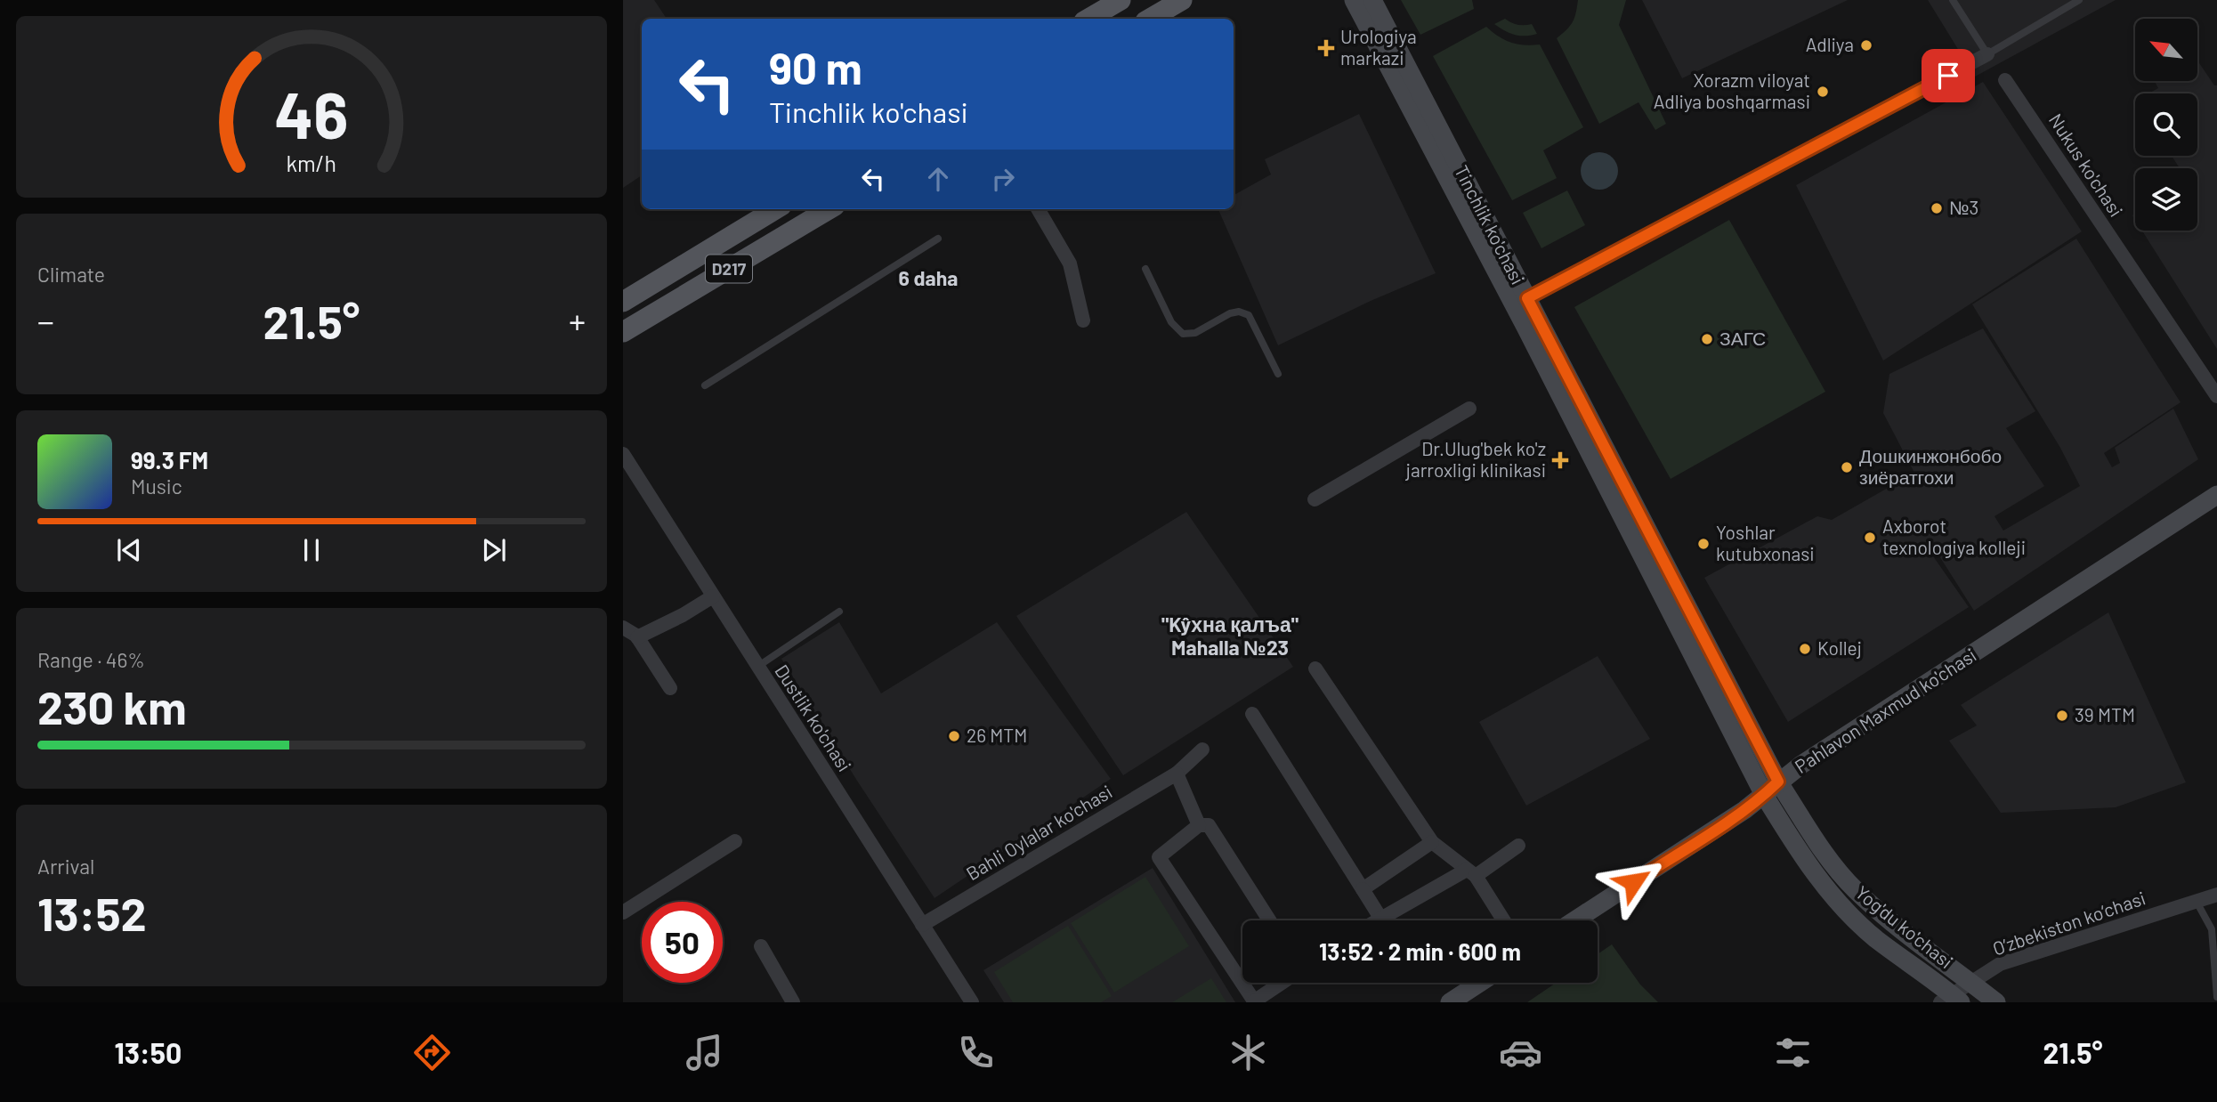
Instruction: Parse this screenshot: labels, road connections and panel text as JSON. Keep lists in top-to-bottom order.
{
  "streets": {
    "main road": [
      "Tinchlik ko'chasi",
      "D217",
      "Pahlavon Maxmud ko'chasi",
      "Yog'du ko'chasi"
    ],
    "street": [
      "Nukus ko'chasi",
      "Dustlik ko'chasi",
      "Bahli Oylalar ko'chasi",
      "O’zbekiston ko‘chasi"
    ]
  },
  "crossings": [
    ["Tinchlik ko'chasi", "Pahlavon Maxmud ko'chasi"],
    ["Tinchlik ko'chasi", "Yog'du ko'chasi"],
    ["Pahlavon Maxmud ko'chasi", "Yog'du ko'chasi"],
    ["Dustlik ko'chasi", "Bahli Oylalar ko'chasi"],
    ["O’zbekiston ko‘chasi", "Yog'du ko'chasi"]
  ],
  "districts": ["6 daha", "\"Kŷхна қалъа\" Mahalla №23"],
  "places": {
    "other": [
      "Adliya",
      "Xorazm viloyat Adliya boshqarmasi",
      "№3",
      "ЗАГС",
      "Дошкинжонбобо зиёратгохи",
      "Axborot texnologiya kolleji",
      "Yoshlar kutubxonasi",
      "Kollej",
      "39 MTM",
      "26 MTM"
    ],
    "health": ["Urologiya markazi", "Dr.Ulug'bek ko'z jarroxligi klinikasi"]
  },
  "north": "top left",
  "page": {
    "turn": ["90 m", "Tinchlik ko'chasi"],
    "tile": [
      "Climate",
      ["Range · 46%", "230 km"],
      ["Arrival", "13:52"]
    ],
    "heat": ["−", "21.5°", "+"],
    "song": ["99.3 FM", "Music"],
    "limit": "50",
    "trip": "13:52 · 2 min · 600 m",
    "tabs": ["13:50", "21.5°"],
    "gauge": ["46", "km/h"]
  }
}
